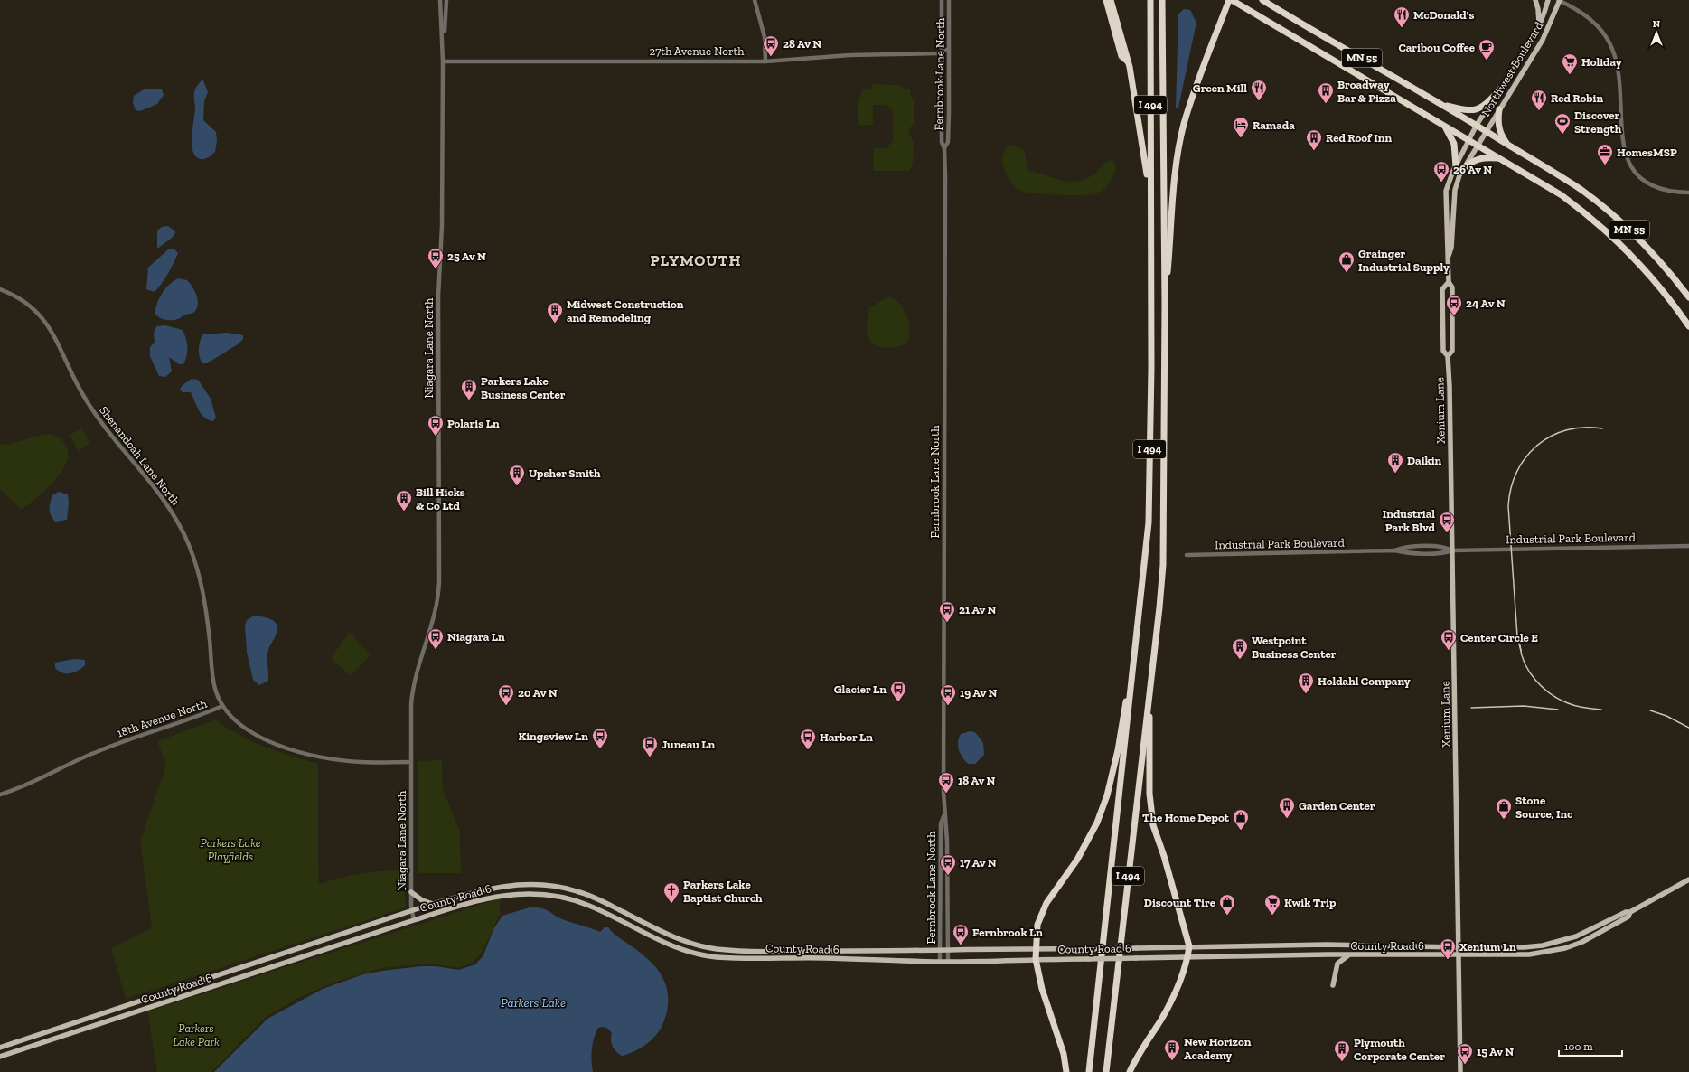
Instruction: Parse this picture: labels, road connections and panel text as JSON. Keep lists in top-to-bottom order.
{
  "streets": {
    "highway": ["MN 55", "I 494"],
    "main road": ["Northwest Boulevard", "Xenium Lane", "County Road 6"],
    "street": [
      "27th Avenue North",
      "Fernbrook Lane North",
      "Niagara Lane North",
      "Shenandoah Lane North",
      "Industrial Park Boulevard",
      "18th Avenue North"
    ]
  },
  "crossings": [
    ["27th Avenue North", "Fernbrook Lane North"],
    ["27th Avenue North", "Niagara Lane North"],
    ["MN 55", "Northwest Boulevard"],
    ["MN 55", "Xenium Lane"],
    ["Northwest Boulevard", "Xenium Lane"],
    ["Fernbrook Lane North", "County Road 6"],
    ["Niagara Lane North", "18th Avenue North"],
    ["Niagara Lane North", "County Road 6"],
    ["Xenium Lane", "Industrial Park Boulevard"],
    ["Xenium Lane", "County Road 6"],
    ["Shenandoah Lane North", "18th Avenue North"]
  ],
  "districts": ["PLYMOUTH"],
  "water": ["Parkers Lake"],
  "parks": ["Parkers Lake Playfields", "Parkers Lake Park"],
  "places": {
    "restaurant": ["McDonald's", "Green Mill", "Red Robin"],
    "bus stop": [
      "28 Av N",
      "26 Av N",
      "25 Av N",
      "24 Av N",
      "Polaris Ln",
      "Industrial Park Blvd",
      "21 Av N",
      "Niagara Ln",
      "Center Circle E",
      "Glacier Ln",
      "20 Av N",
      "19 Av N",
      "Kingsview Ln",
      "Harbor Ln",
      "Juneau Ln",
      "18 Av N",
      "17 Av N",
      "Fernbrook Ln",
      "Xenium Ln",
      "15 Av N"
    ],
    "cafe": ["Caribou Coffee"],
    "supermarket": ["Holiday", "Kwik Trip"],
    "building": [
      "Broadway Bar & Pizza",
      "Red Roof Inn",
      "Midwest Construction and Remodeling",
      "Parkers Lake Business Center",
      "Daikin",
      "Upsher Smith",
      "Bill Hicks & Co Ltd",
      "Westpoint Business Center",
      "Holdahl Company",
      "Garden Center",
      "New Horizon Academy",
      "Plymouth Corporate Center"
    ],
    "sports": ["Discover Strength"],
    "hotel": ["Ramada"],
    "office": ["HomesMSP"],
    "shop": [
      "Grainger Industrial Supply",
      "Stone Source, Inc",
      "The Home Depot",
      "Discount Tire"
    ],
    "church": ["Parkers Lake Baptist Church"]
  },
  "scale_bar": "100 m",
  "north": "top"
}
